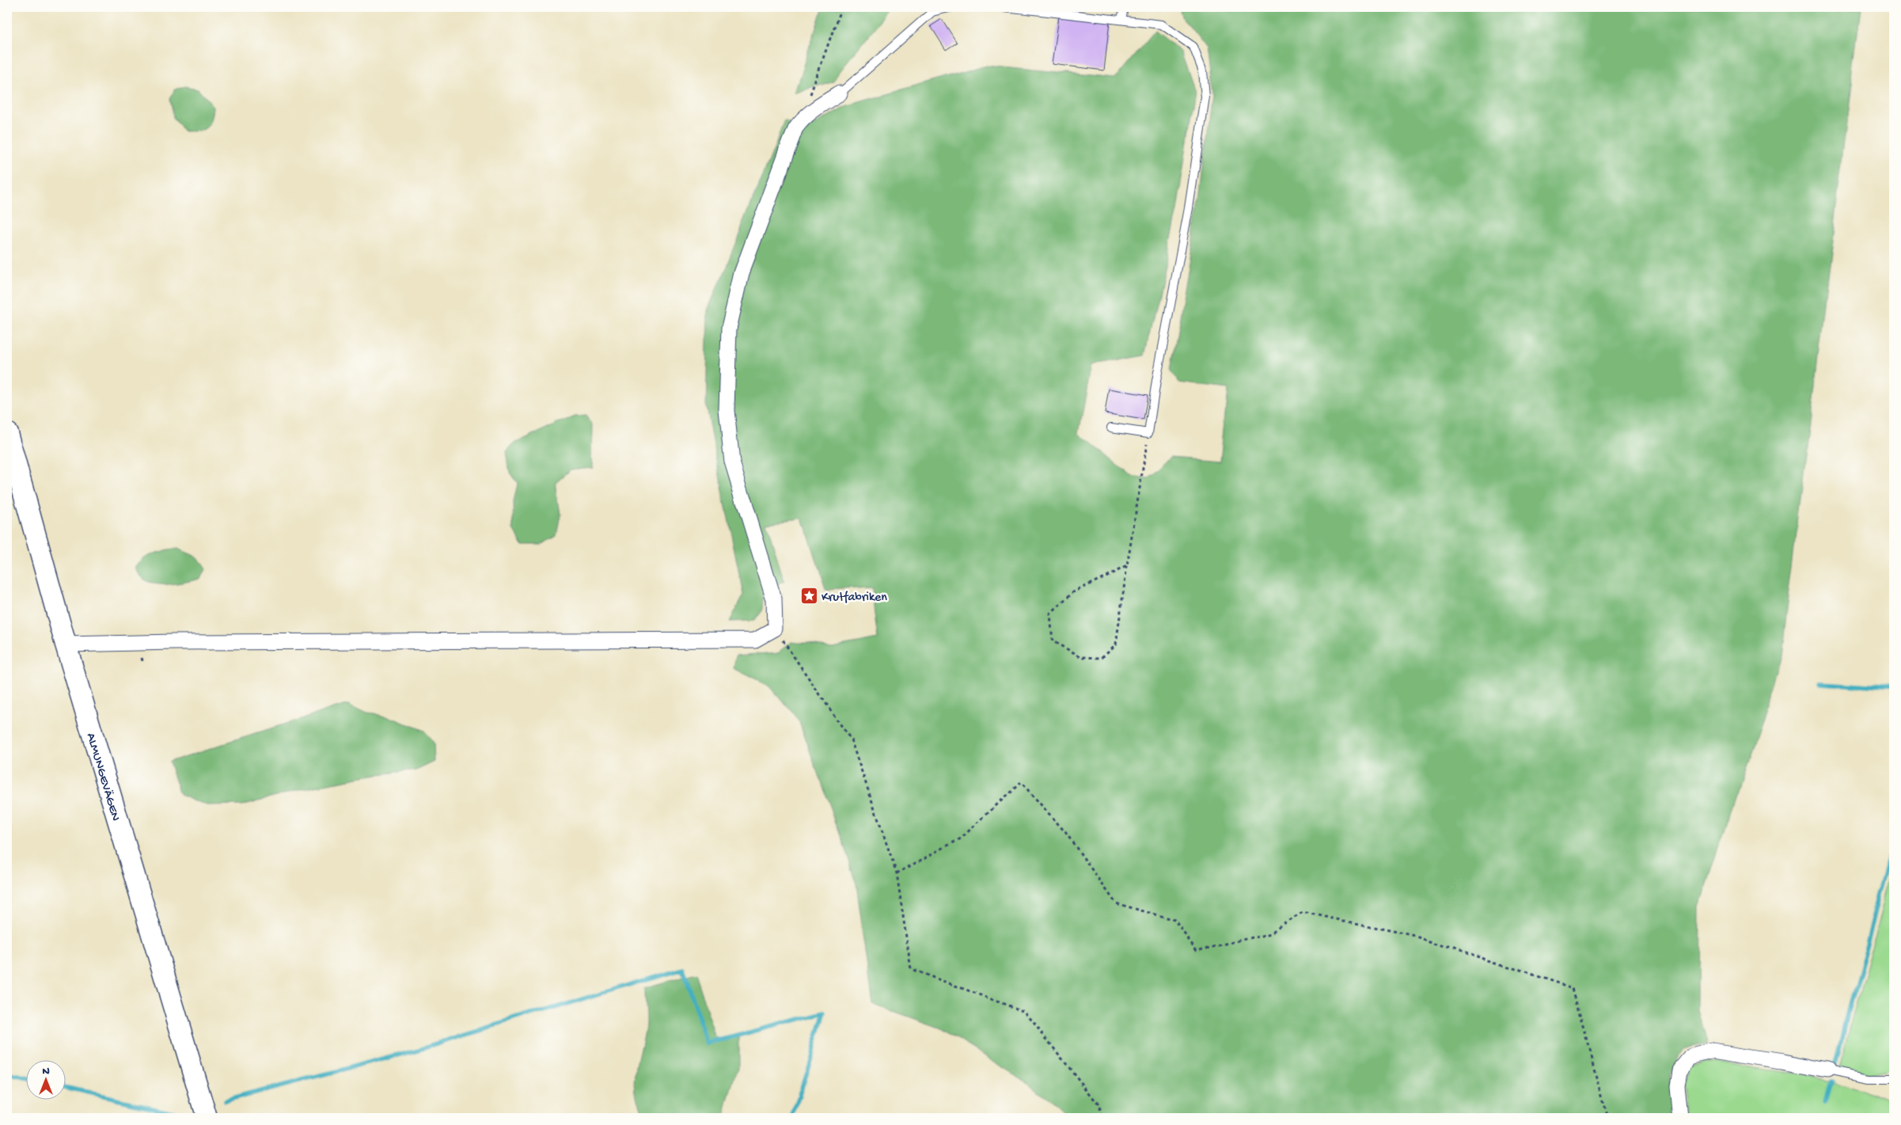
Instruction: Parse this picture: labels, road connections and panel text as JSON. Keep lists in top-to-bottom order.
{
  "streets": {
    "street": ["ALMUNGEVÄGEN"]
  },
  "places": {
    "place": ["Krutfabriken"]
  },
  "north": "top"
}
